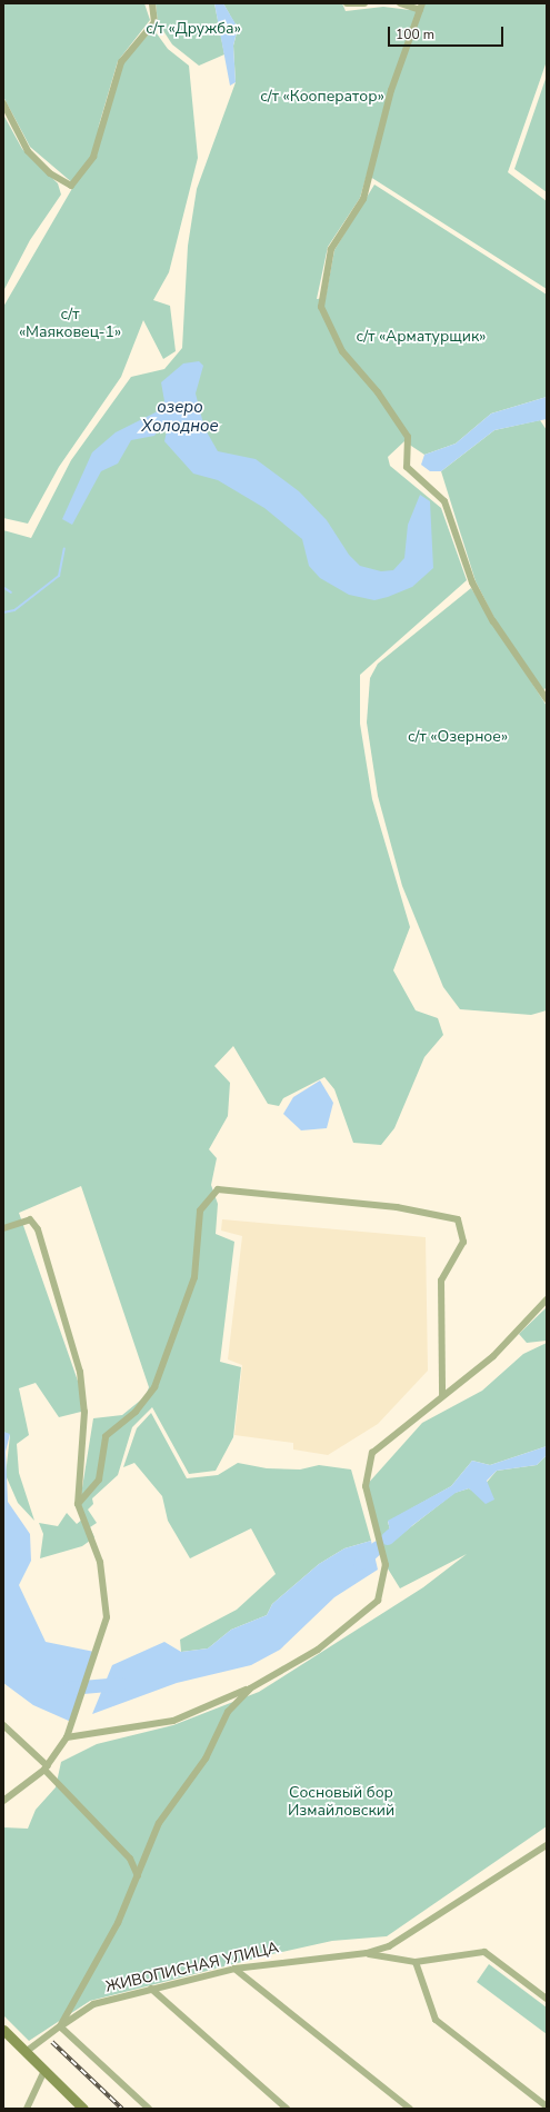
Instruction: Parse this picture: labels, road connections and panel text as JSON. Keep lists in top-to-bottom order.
{
  "streets": {
    "street": ["ЖИВОПИСНАЯ УЛИЦА"]
  },
  "water": ["озеро Холодное"],
  "parks": [
    "с/т «Дружба»",
    "с/т «Кооператор»",
    "с/т «Маяковец-1»",
    "с/т «Арматурщик»",
    "с/т «Озерное»",
    "Сосновый бор Измайловский"
  ],
  "scale_bar": "100 m"
}
